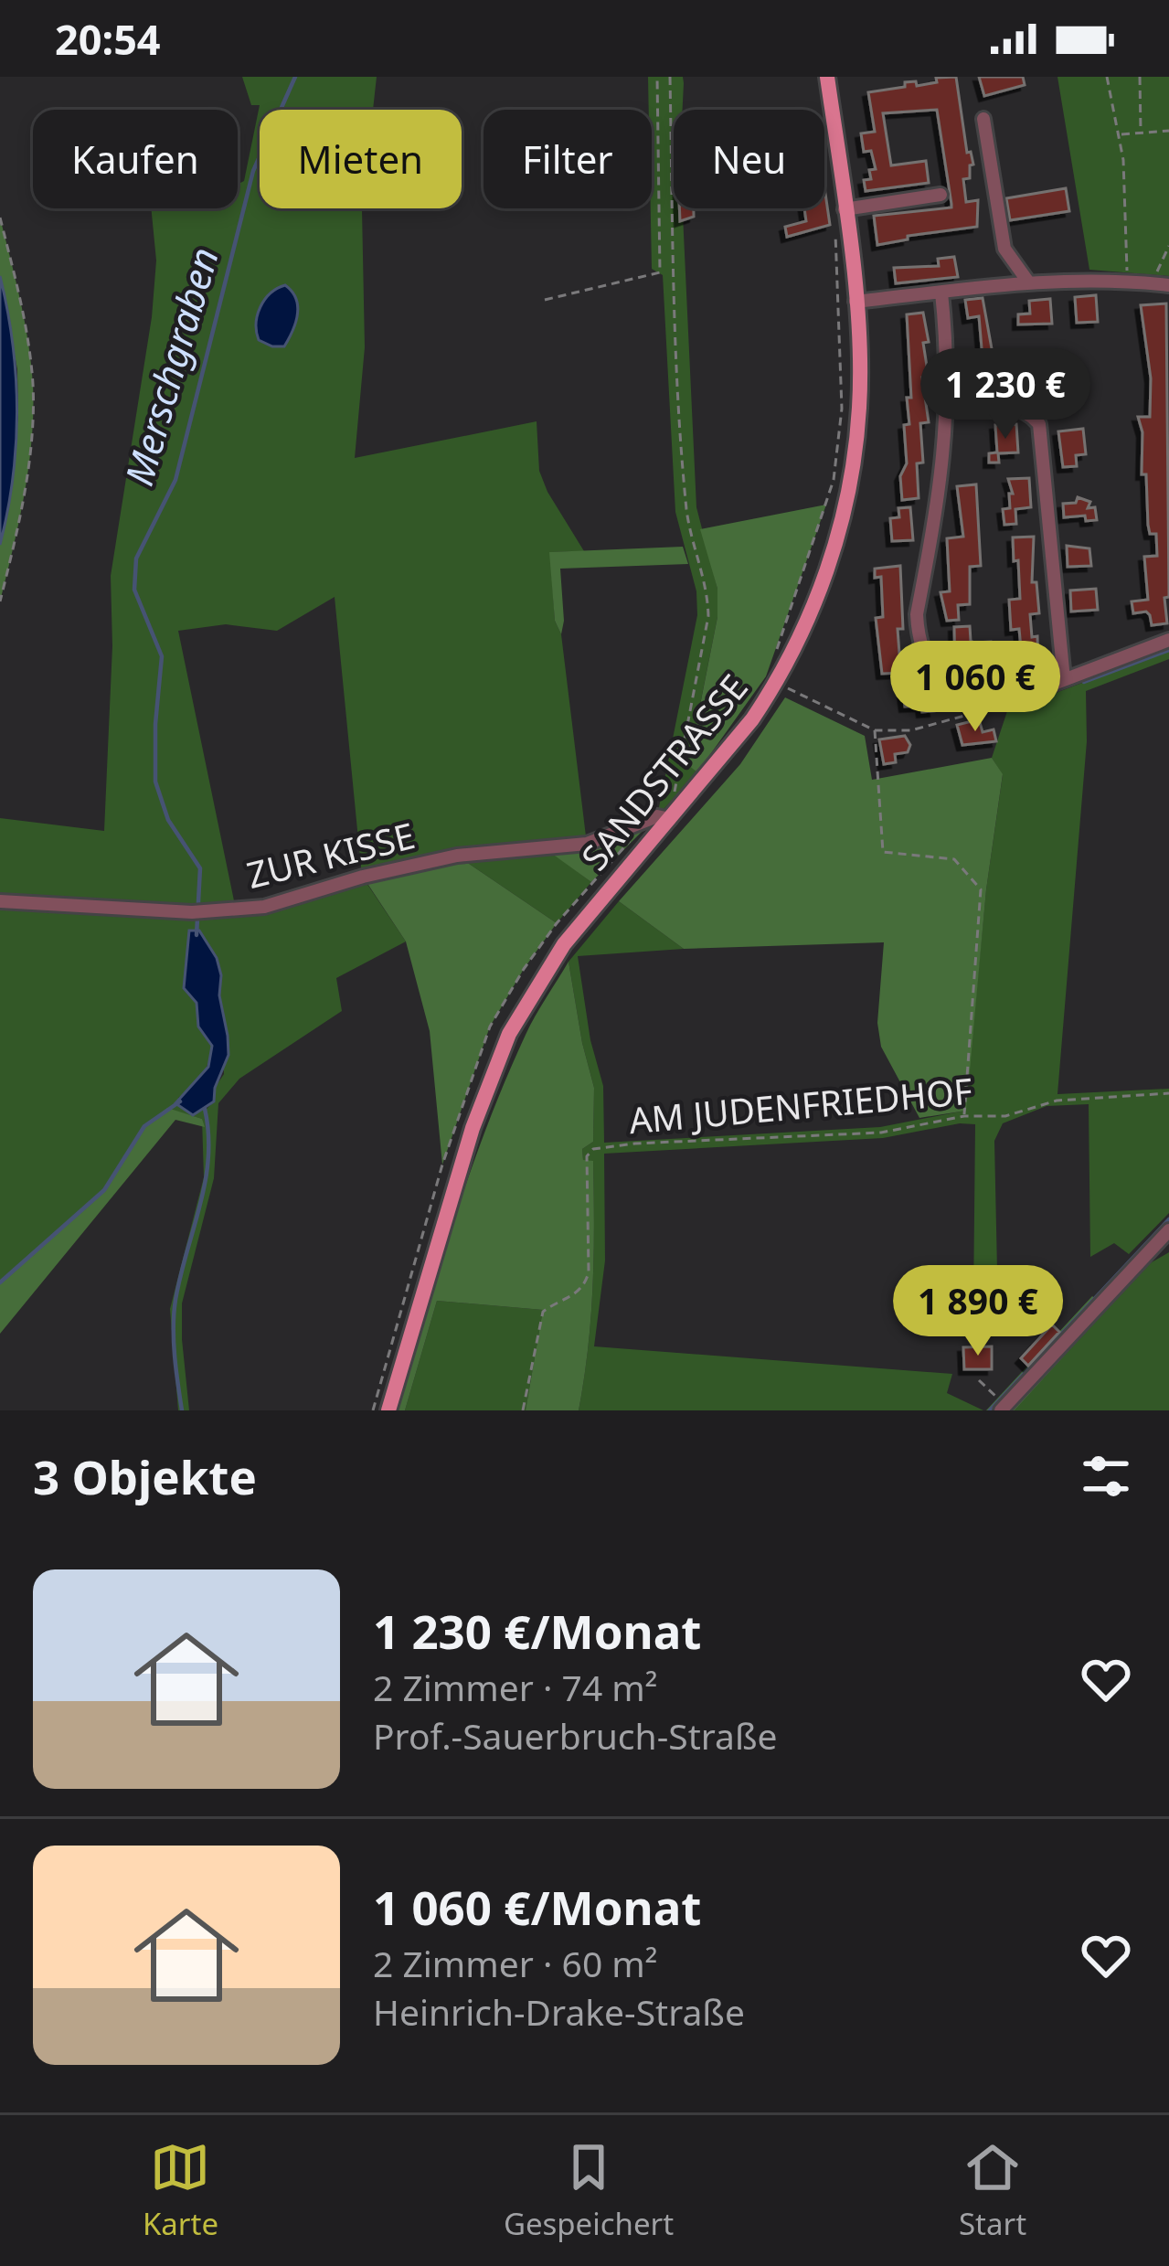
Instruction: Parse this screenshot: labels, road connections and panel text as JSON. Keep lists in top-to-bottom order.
{
  "streets": {
    "main road": ["SANDSTRASSE"],
    "street": ["ZUR KISSE"],
    "path": ["AM JUDENFRIEDHOF"]
  },
  "crossings": [
    ["SANDSTRASSE", "ZUR KISSE"]
  ],
  "water": ["Merschgraben"],
  "page": {
    "status": "20:54",
    "chip": [
      "Kaufen",
      "Mieten",
      "Filter",
      "Neu"
    ],
    "price": ["1 230 €", "1 060 €", "1 890 €"],
    "heading": "3 Objekte",
    "list": [
      {
        "name": "1 230 €/Monat",
        "note": "2 Zimmer · 74 m² · Prof.-Sauerbruch-Straße"
      },
      {
        "name": "1 060 €/Monat",
        "note": "2 Zimmer · 60 m² · Heinrich-Drake-Straße"
      }
    ],
    "tabs": ["Karte", "Gespeichert", "Start"]
  }
}
